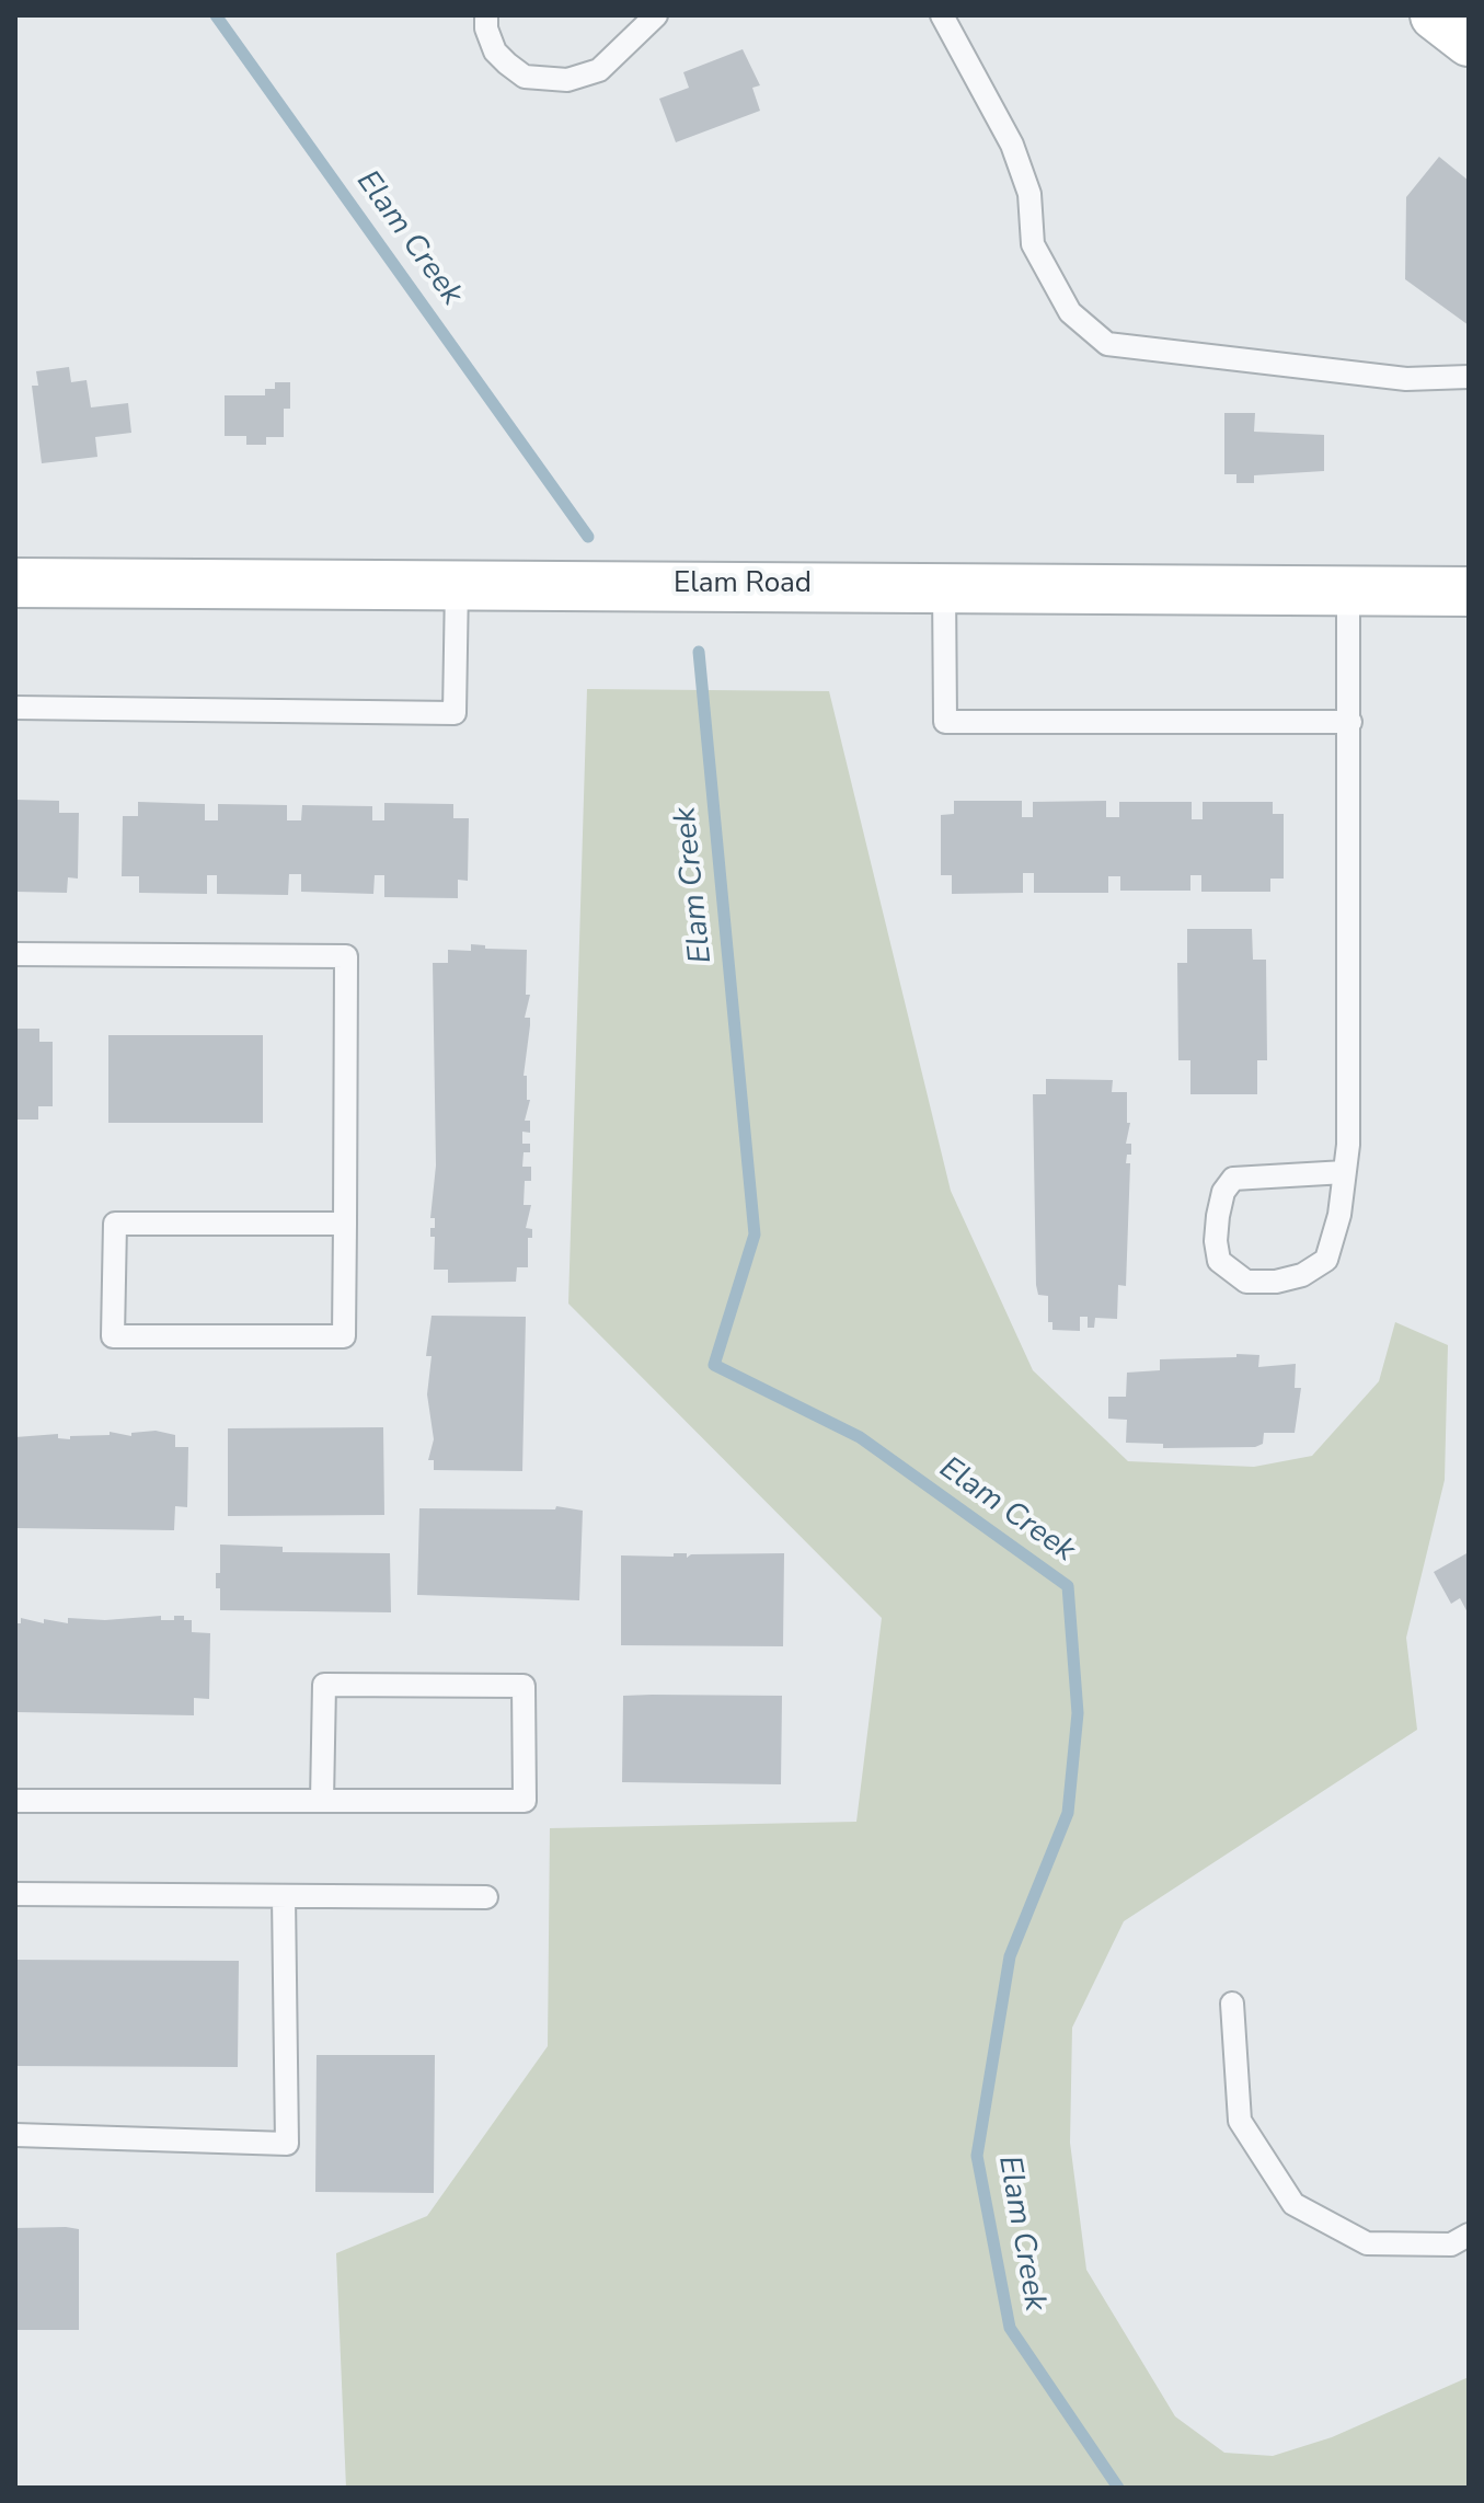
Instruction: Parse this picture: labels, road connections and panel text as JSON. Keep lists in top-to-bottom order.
{
  "streets": {
    "main road": ["Elam Road"]
  },
  "water": ["Elam Creek"]
}
